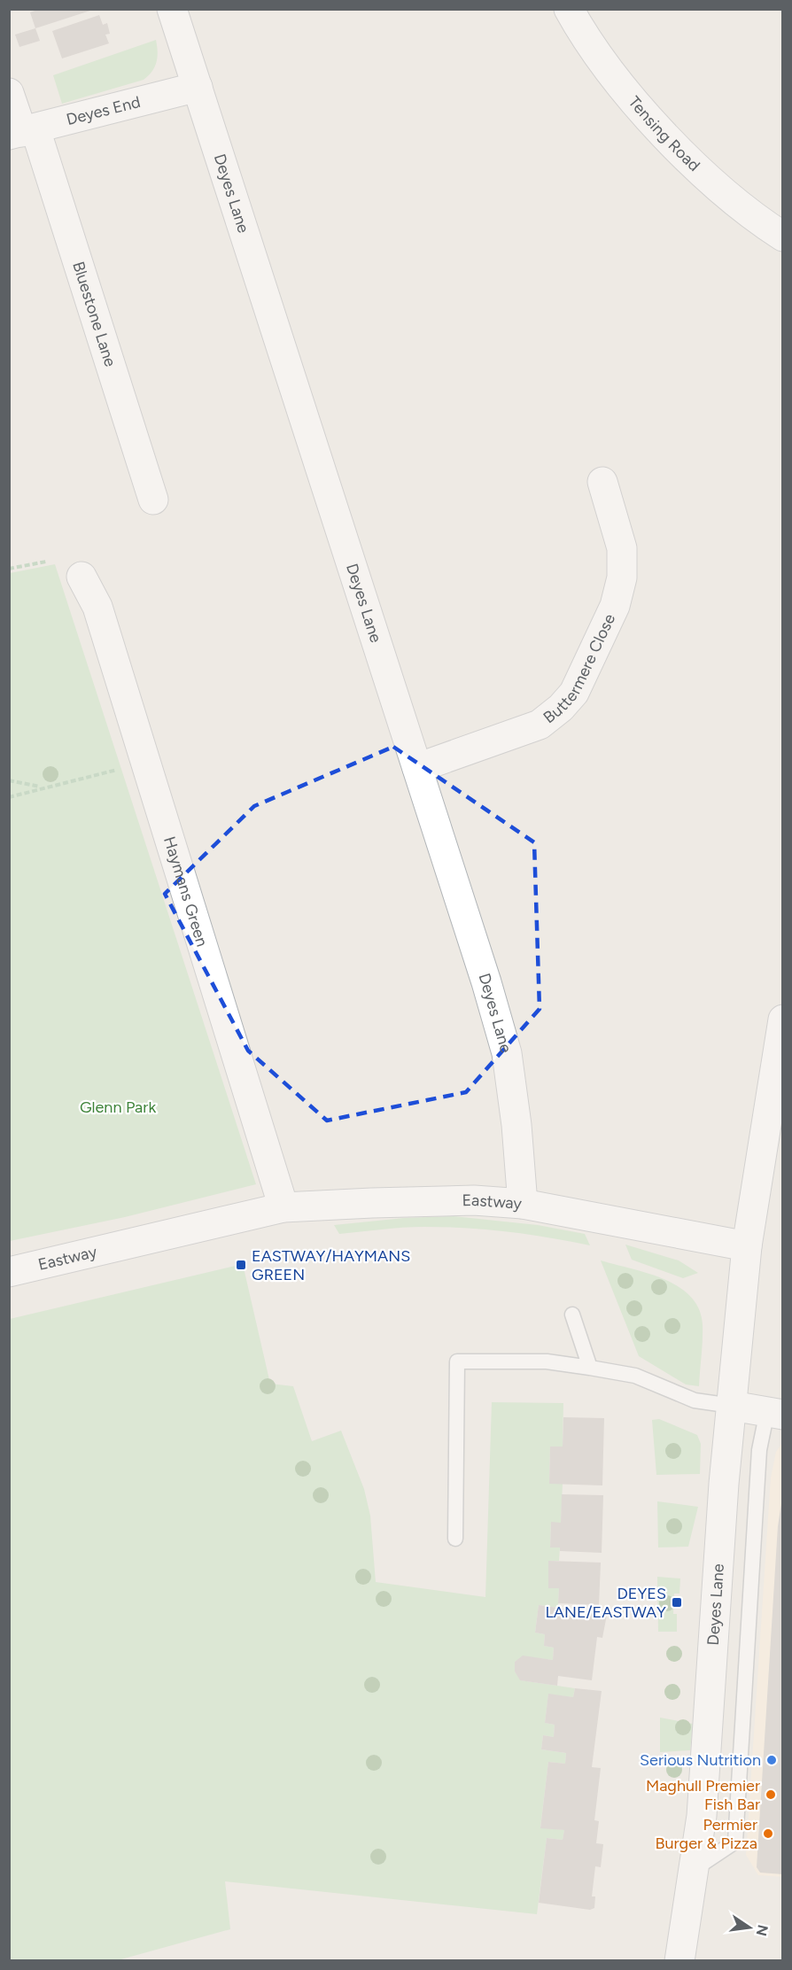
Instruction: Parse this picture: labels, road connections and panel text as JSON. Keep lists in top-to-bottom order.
{
  "streets": {
    "street": [
      "Deyes End",
      "Tensing Road",
      "Deyes Lane",
      "Bluestone Lane",
      "Buttermere Close",
      "Haymans Green",
      "Eastway"
    ]
  },
  "crossings": [
    ["Deyes End", "Deyes Lane"],
    ["Deyes End", "Bluestone Lane"],
    ["Deyes Lane", "Buttermere Close"],
    ["Deyes Lane", "Eastway"],
    ["Haymans Green", "Eastway"]
  ],
  "parks": ["Glenn Park"],
  "places": {
    "transit": ["EASTWAY/HAYMANS GREEN", "DEYES LANE/EASTWAY"],
    "other": ["Serious Nutrition", "Maghull Premier Fish Bar", "Permier Burger & Pizza"]
  },
  "north": "right"
}
